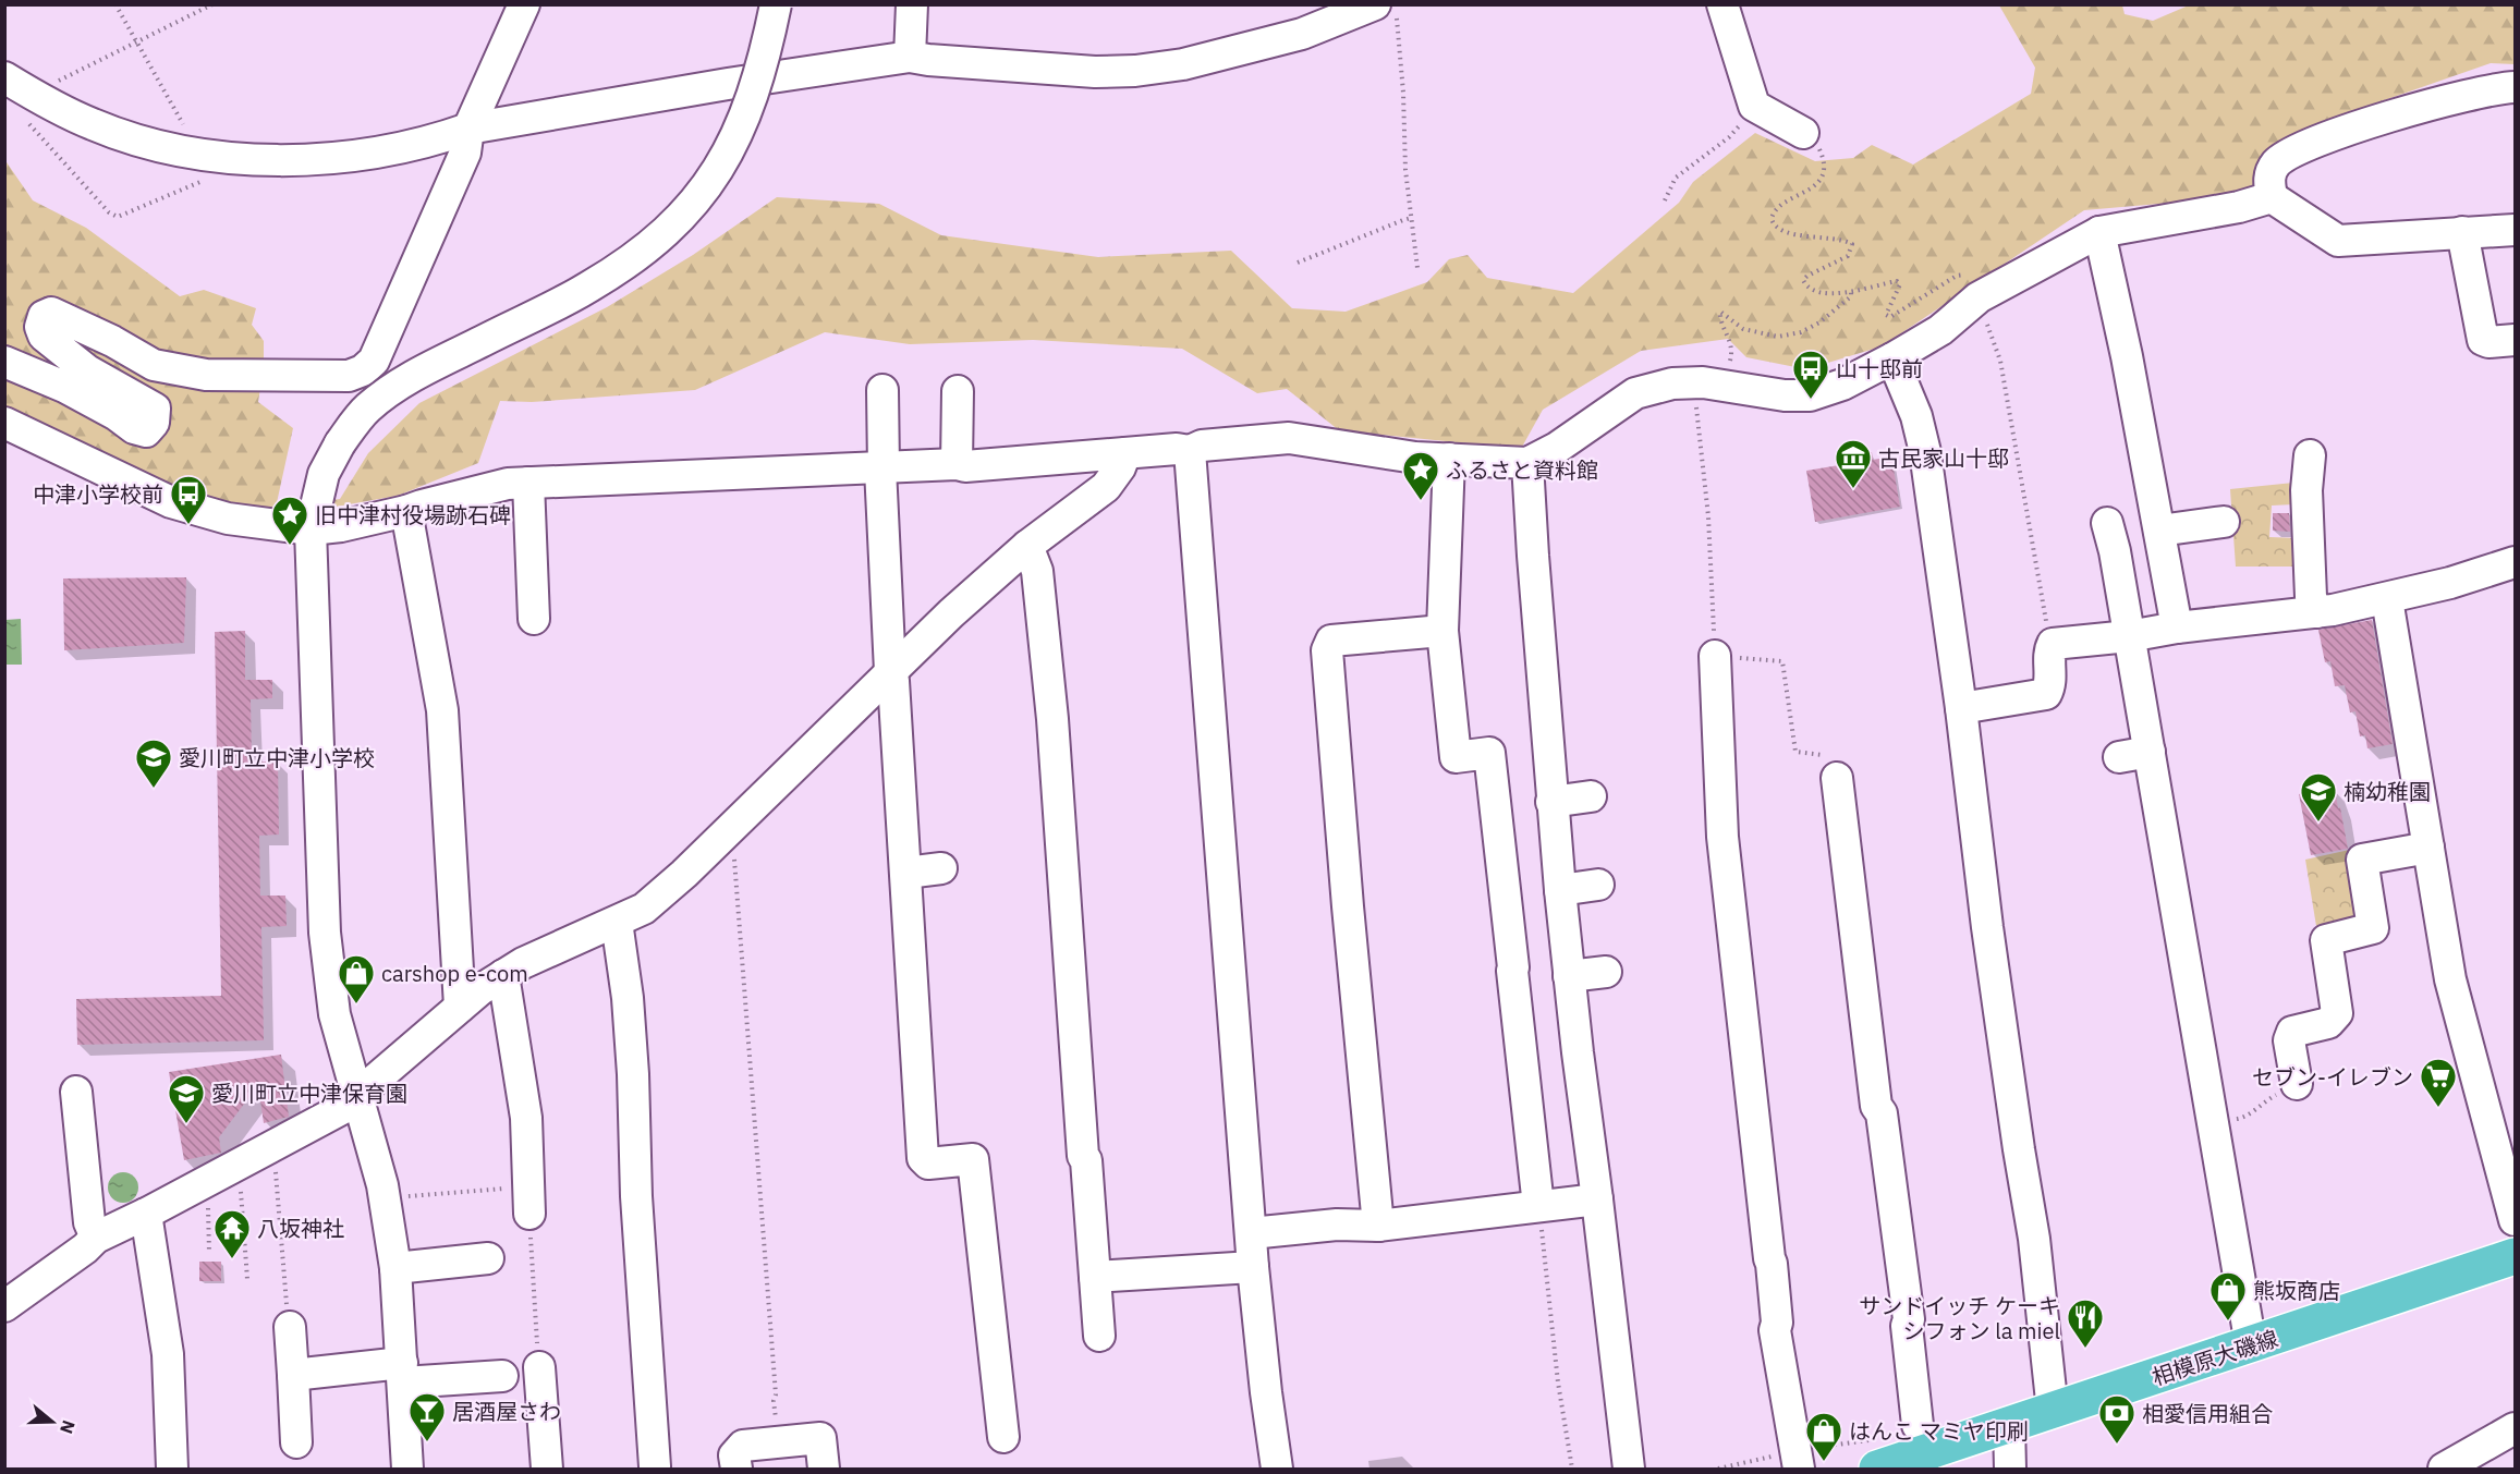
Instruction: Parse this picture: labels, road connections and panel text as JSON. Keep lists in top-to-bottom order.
{
  "streets": {
    "main road": ["相模原大磯線"]
  },
  "places": {
    "bus stop": ["山十邸前", "中津小学校前"],
    "museum": ["古民家山十邸"],
    "place": ["ふるさと資料館", "旧中津村役場跡石碑"],
    "school or university": ["愛川町立中津小学校", "楠幼稚園", "愛川町立中津保育園"],
    "shop": ["carshop e-com", "熊坂商店", "はんこ マミヤ印刷"],
    "supermarket": ["セブン-イレブン"],
    "temple": ["八坂神社"],
    "restaurant": ["サンドイッチ ケーキ シフォン la miel"],
    "bar": ["居酒屋さわ"],
    "bank": ["相愛信用組合"]
  },
  "north": "right"
}
